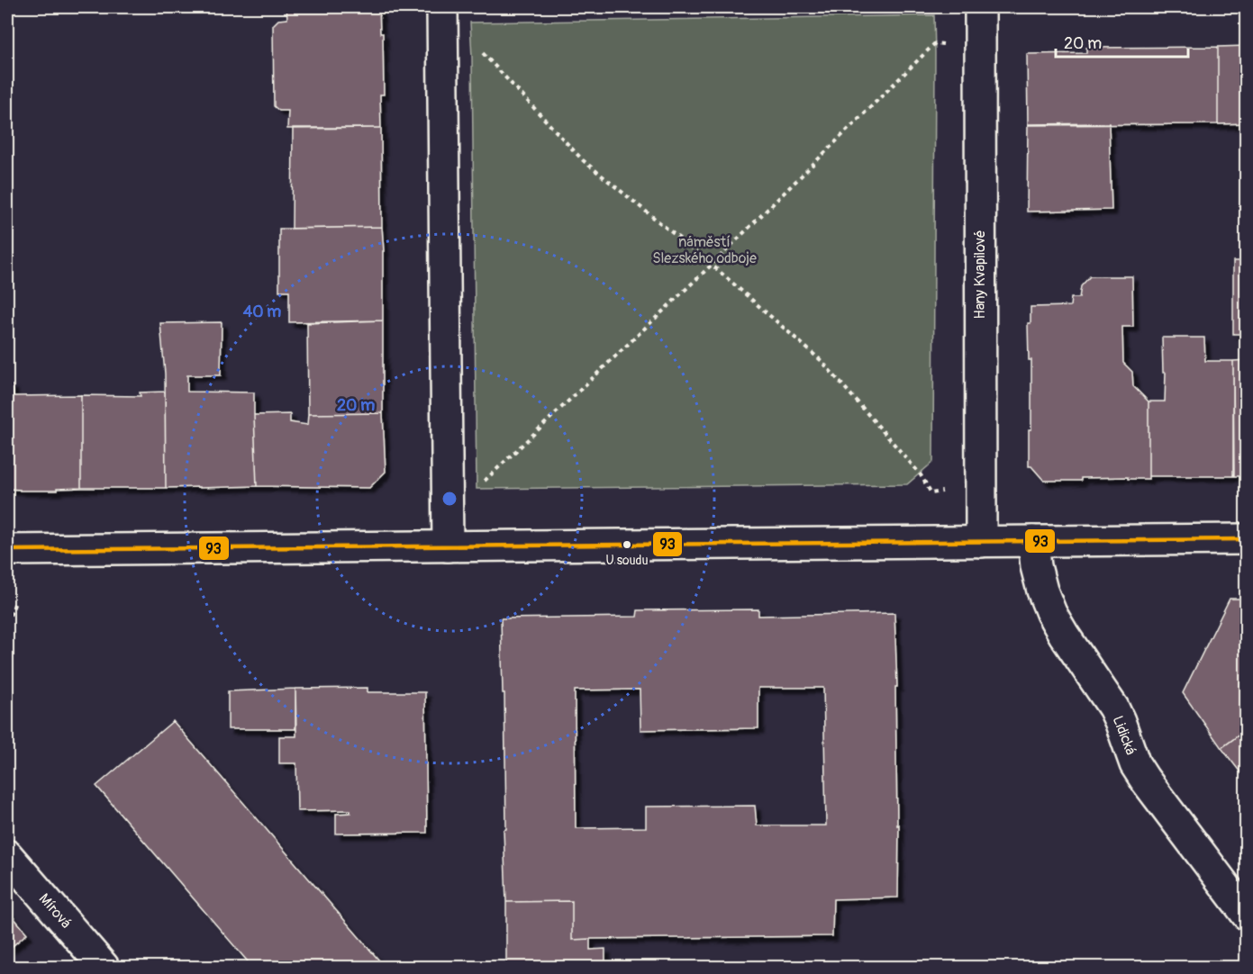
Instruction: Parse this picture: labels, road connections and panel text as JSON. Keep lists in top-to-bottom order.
{
  "streets": {
    "street": ["Hany Kvapilové", "Lidická", "Mírová"]
  },
  "parks": ["náměstí Slezského odboje"],
  "places": ["U soudu"],
  "lines": ["transit line 93"],
  "scale_bar": "20 m",
  "rings": ["40 m", "20 m"]
}
